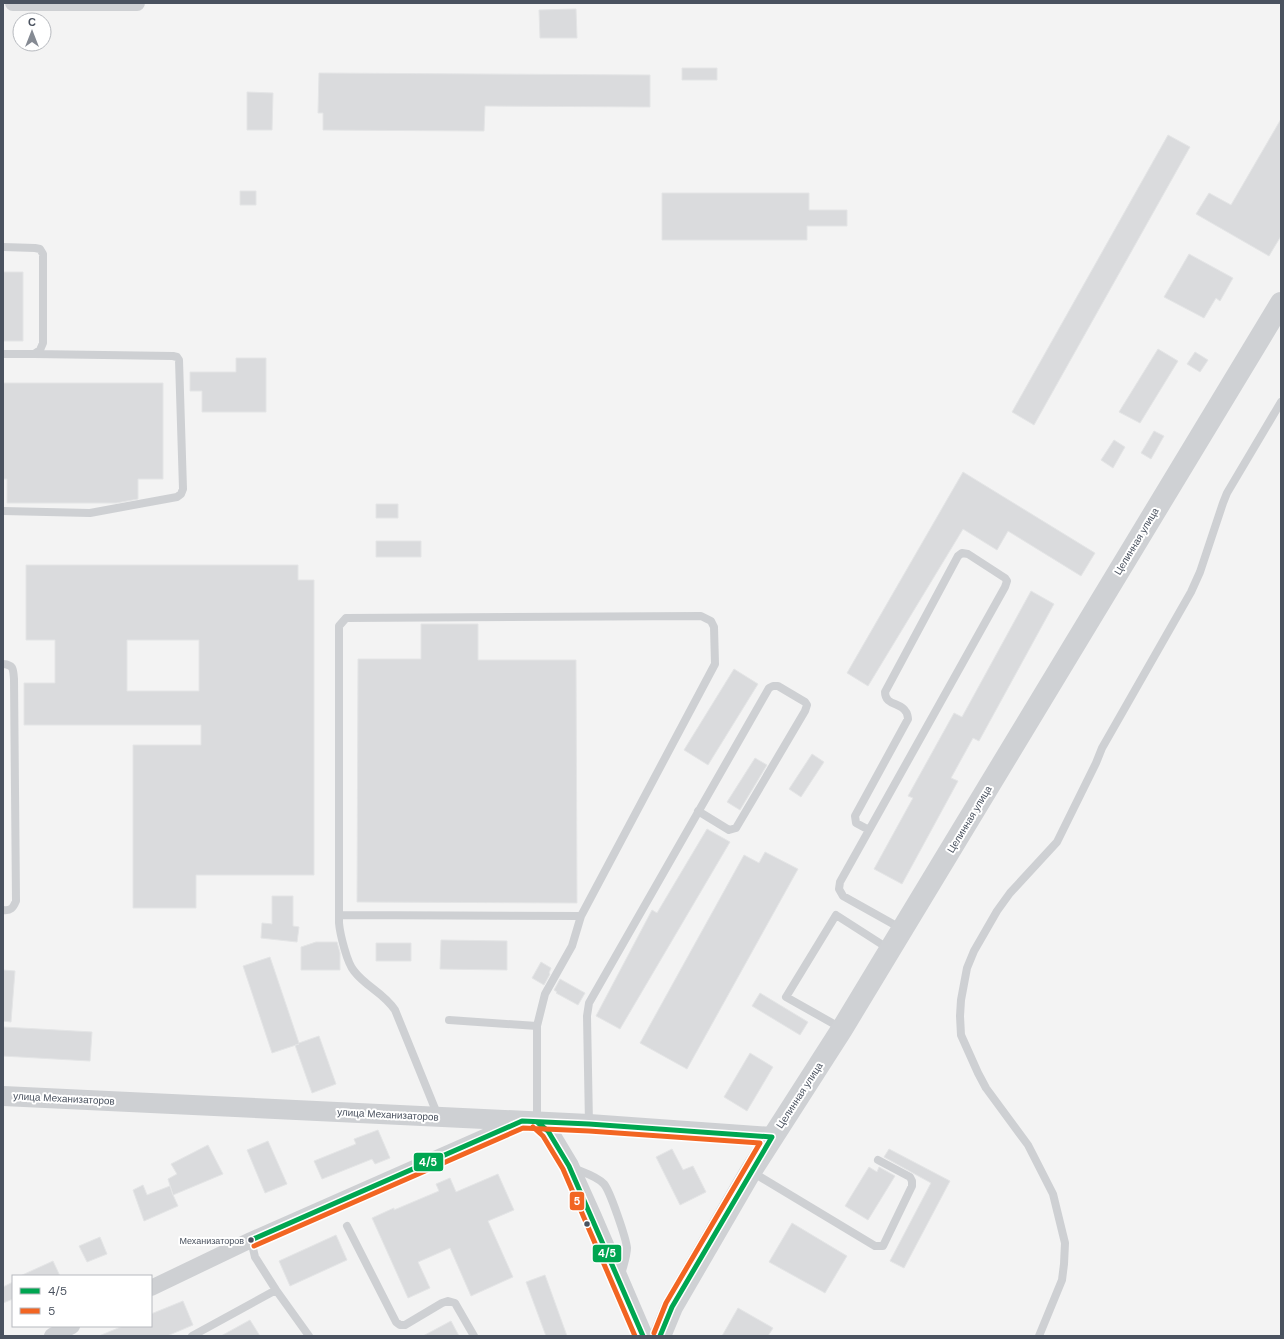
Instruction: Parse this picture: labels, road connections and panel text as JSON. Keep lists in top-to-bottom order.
{
  "streets": {
    "main road": ["Целинная улица"],
    "street": ["улица Механизаторов"]
  },
  "crossings": [
    ["Целинная улица", "улица Механизаторов"]
  ],
  "places": ["Механизаторов"],
  "lines": ["transit line 4/5", "transit line 5"],
  "legend": ["4/5", "5"],
  "north": "top"
}
